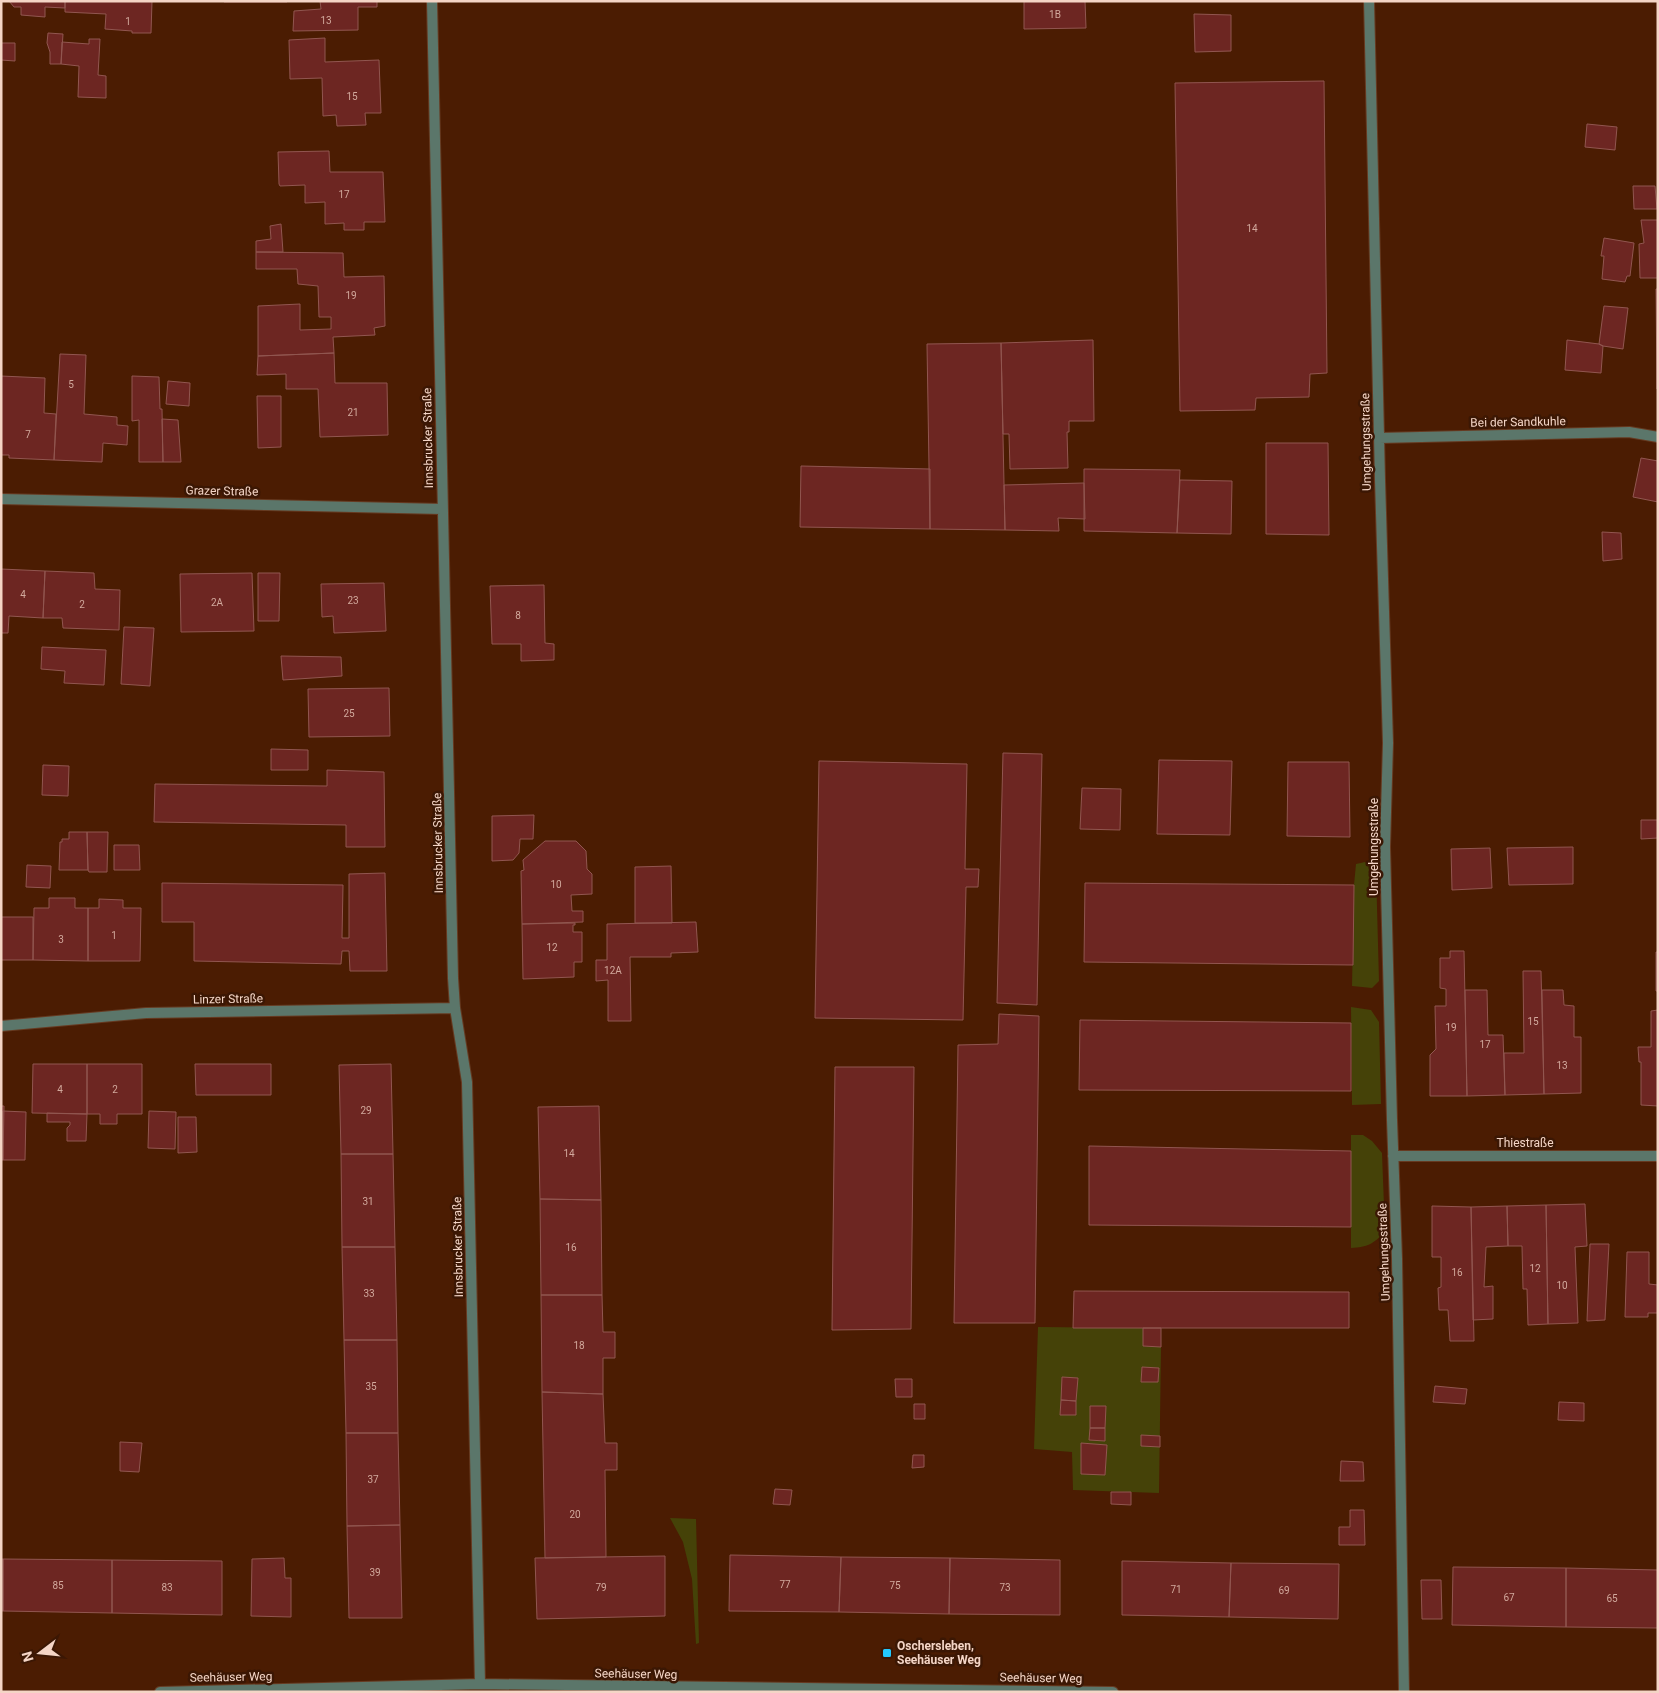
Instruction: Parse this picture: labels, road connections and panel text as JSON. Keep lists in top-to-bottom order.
{
  "streets": {
    "street": [
      "Bei der Sandkuhle",
      "Innsbrucker Straße",
      "Umgehungsstraße",
      "Grazer Straße",
      "Linzer Straße",
      "Thiestraße",
      "Seehäuser Weg"
    ]
  },
  "crossings": [
    ["Bei der Sandkuhle", "Umgehungsstraße"],
    ["Innsbrucker Straße", "Grazer Straße"],
    ["Innsbrucker Straße", "Linzer Straße"],
    ["Innsbrucker Straße", "Seehäuser Weg"],
    ["Umgehungsstraße", "Thiestraße"]
  ],
  "places": {
    "transit": ["Oschersleben, Seehäuser Weg"]
  },
  "house_numbers": [
    "1B",
    "13",
    "1",
    "15",
    "17",
    "14",
    "19",
    "5",
    "21",
    "7",
    "4",
    "23",
    "2A",
    "2",
    "8",
    "25",
    "10",
    "1",
    "3",
    "12",
    "12A",
    "15",
    "19",
    "17",
    "13",
    "4",
    "2",
    "29",
    "14",
    "31",
    "16",
    "12",
    "16",
    "10",
    "33",
    "18",
    "35",
    "37",
    "20",
    "39",
    "77",
    "85",
    "75",
    "83",
    "79",
    "73",
    "71",
    "69",
    "67",
    "65"
  ],
  "north": "left"
}
